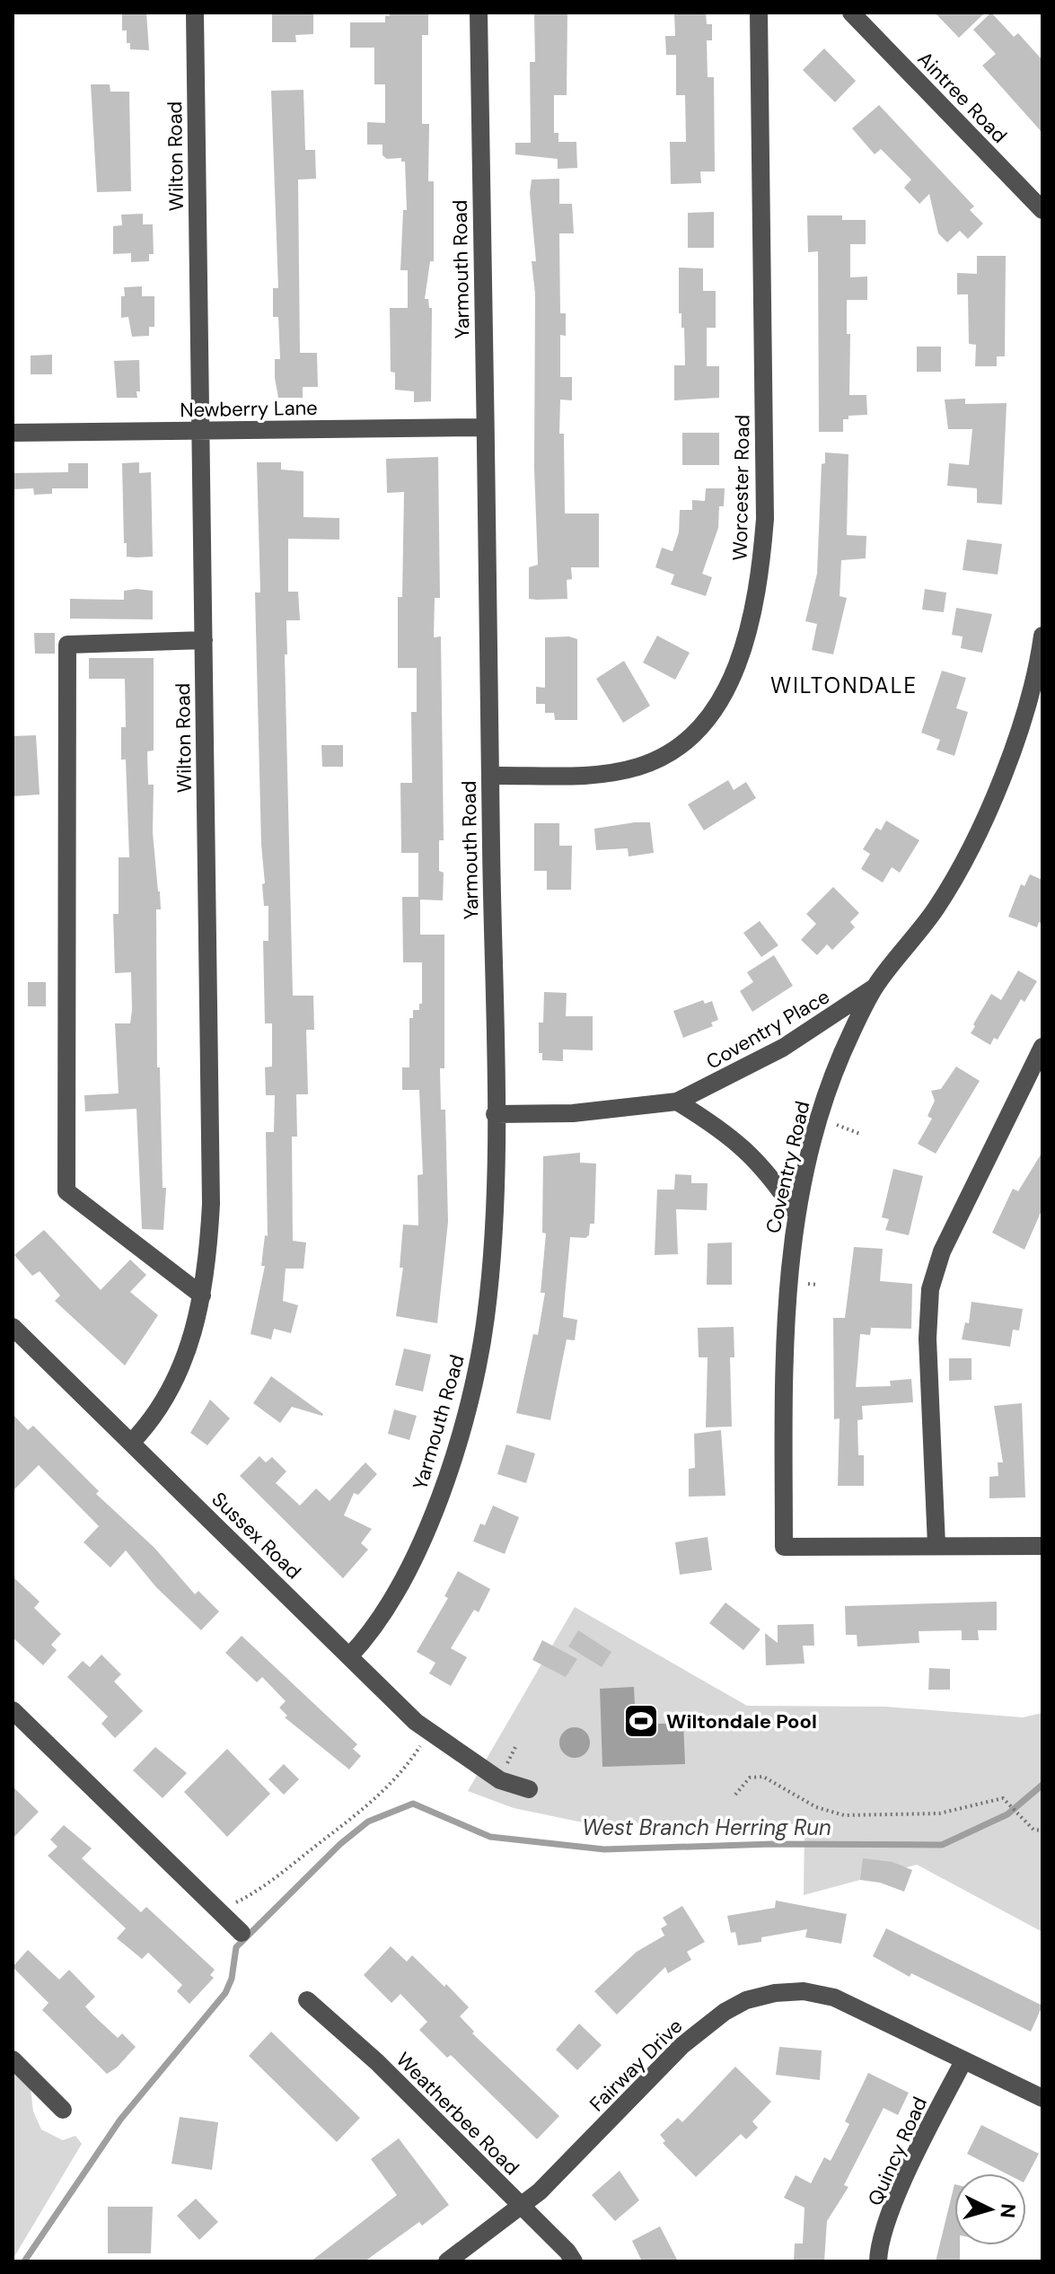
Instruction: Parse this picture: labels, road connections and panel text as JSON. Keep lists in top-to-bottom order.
{
  "streets": {
    "street": [
      "Aintree Road",
      "Wilton Road",
      "Yarmouth Road",
      "Newberry Lane",
      "Worcester Road",
      "Coventry Place",
      "Coventry Road",
      "Sussex Road",
      "Fairway Drive",
      "Weatherbee Road",
      "Quincy Road"
    ]
  },
  "crossings": [
    ["Wilton Road", "Newberry Lane"],
    ["Wilton Road", "Sussex Road"],
    ["Yarmouth Road", "Newberry Lane"],
    ["Yarmouth Road", "Worcester Road"],
    ["Yarmouth Road", "Coventry Place"],
    ["Yarmouth Road", "Sussex Road"],
    ["Coventry Place", "Coventry Road"],
    ["Fairway Drive", "Weatherbee Road"],
    ["Fairway Drive", "Quincy Road"]
  ],
  "districts": ["WILTONDALE"],
  "water": ["West Branch Herring Run"],
  "places": {
    "sports": ["Wiltondale Pool"]
  },
  "north": "right"
}
